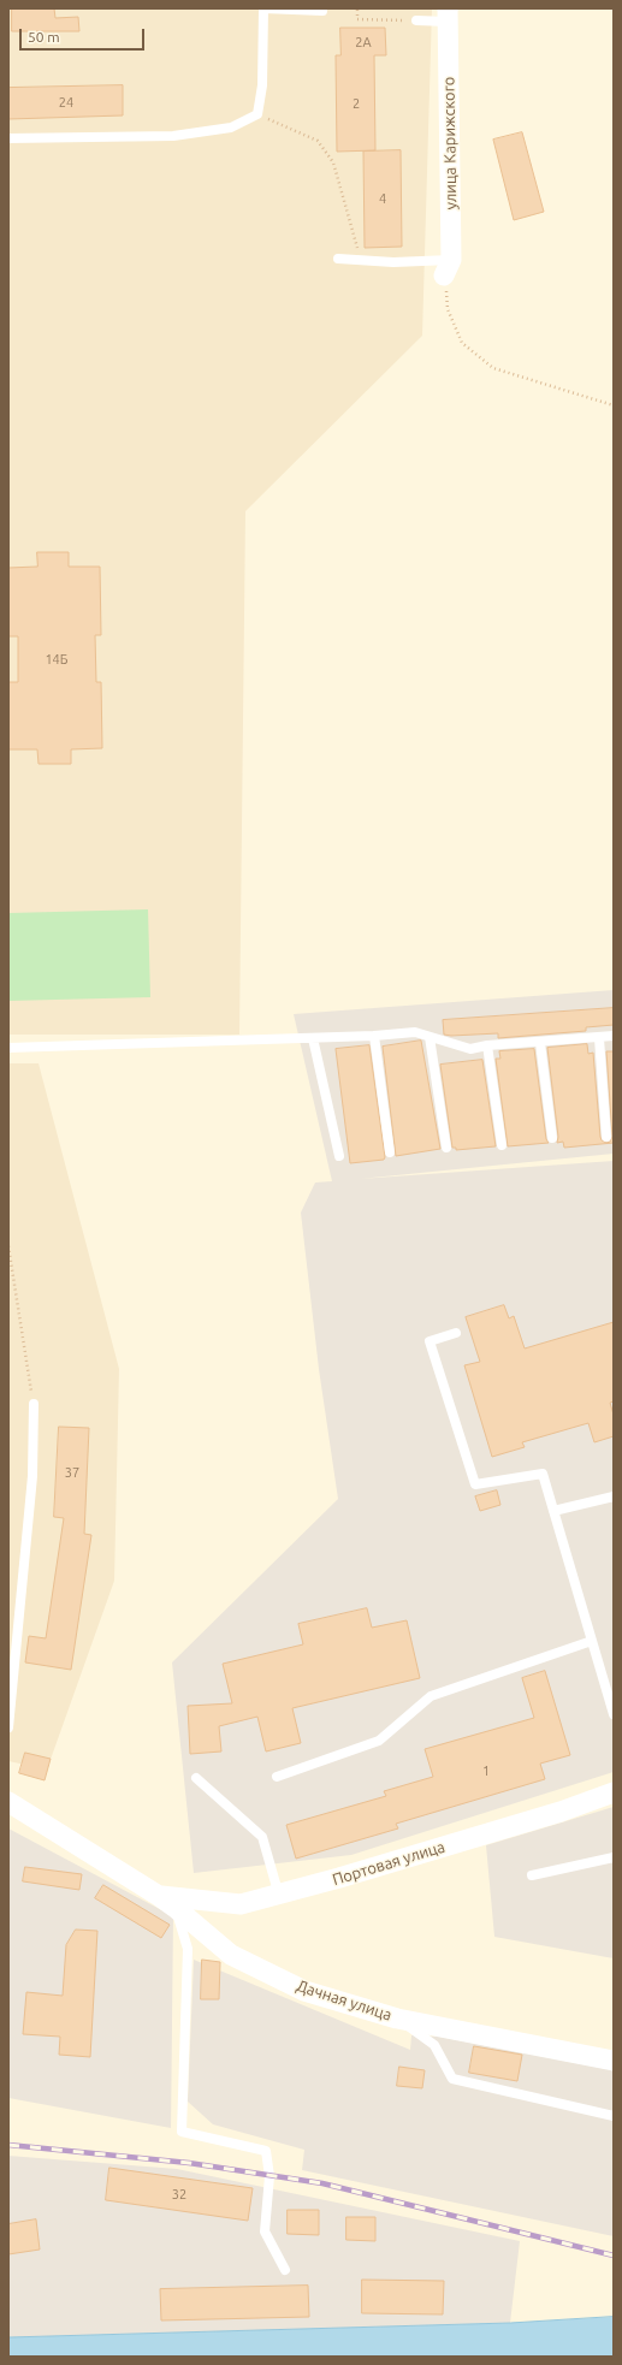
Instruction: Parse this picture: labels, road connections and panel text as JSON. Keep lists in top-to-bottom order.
{
  "streets": {
    "street": ["улица Карижского", "Портовая улица", "Дачная улица"]
  },
  "crossings": [
    ["Портовая улица", "Дачная улица"]
  ],
  "house_numbers": [
    "2А",
    "24",
    "2",
    "4",
    "14Б",
    "37",
    "1",
    "32"
  ],
  "scale_bar": "50 m"
}
